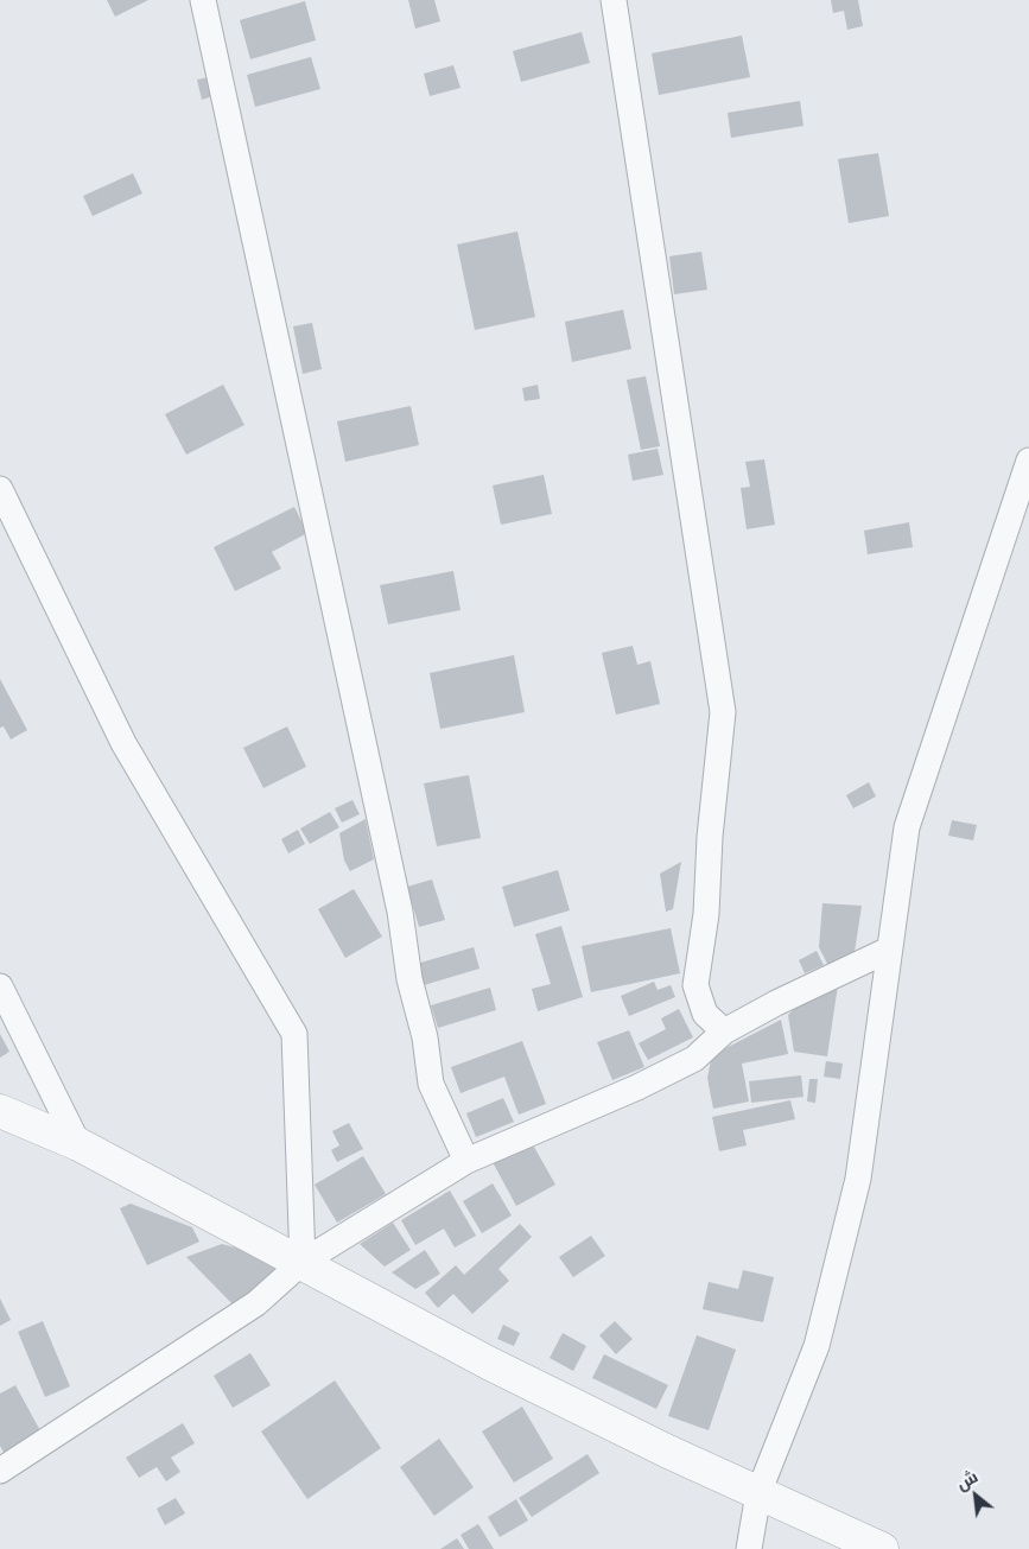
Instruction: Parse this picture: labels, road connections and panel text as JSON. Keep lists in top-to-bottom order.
{
  "north": "top left"
}
